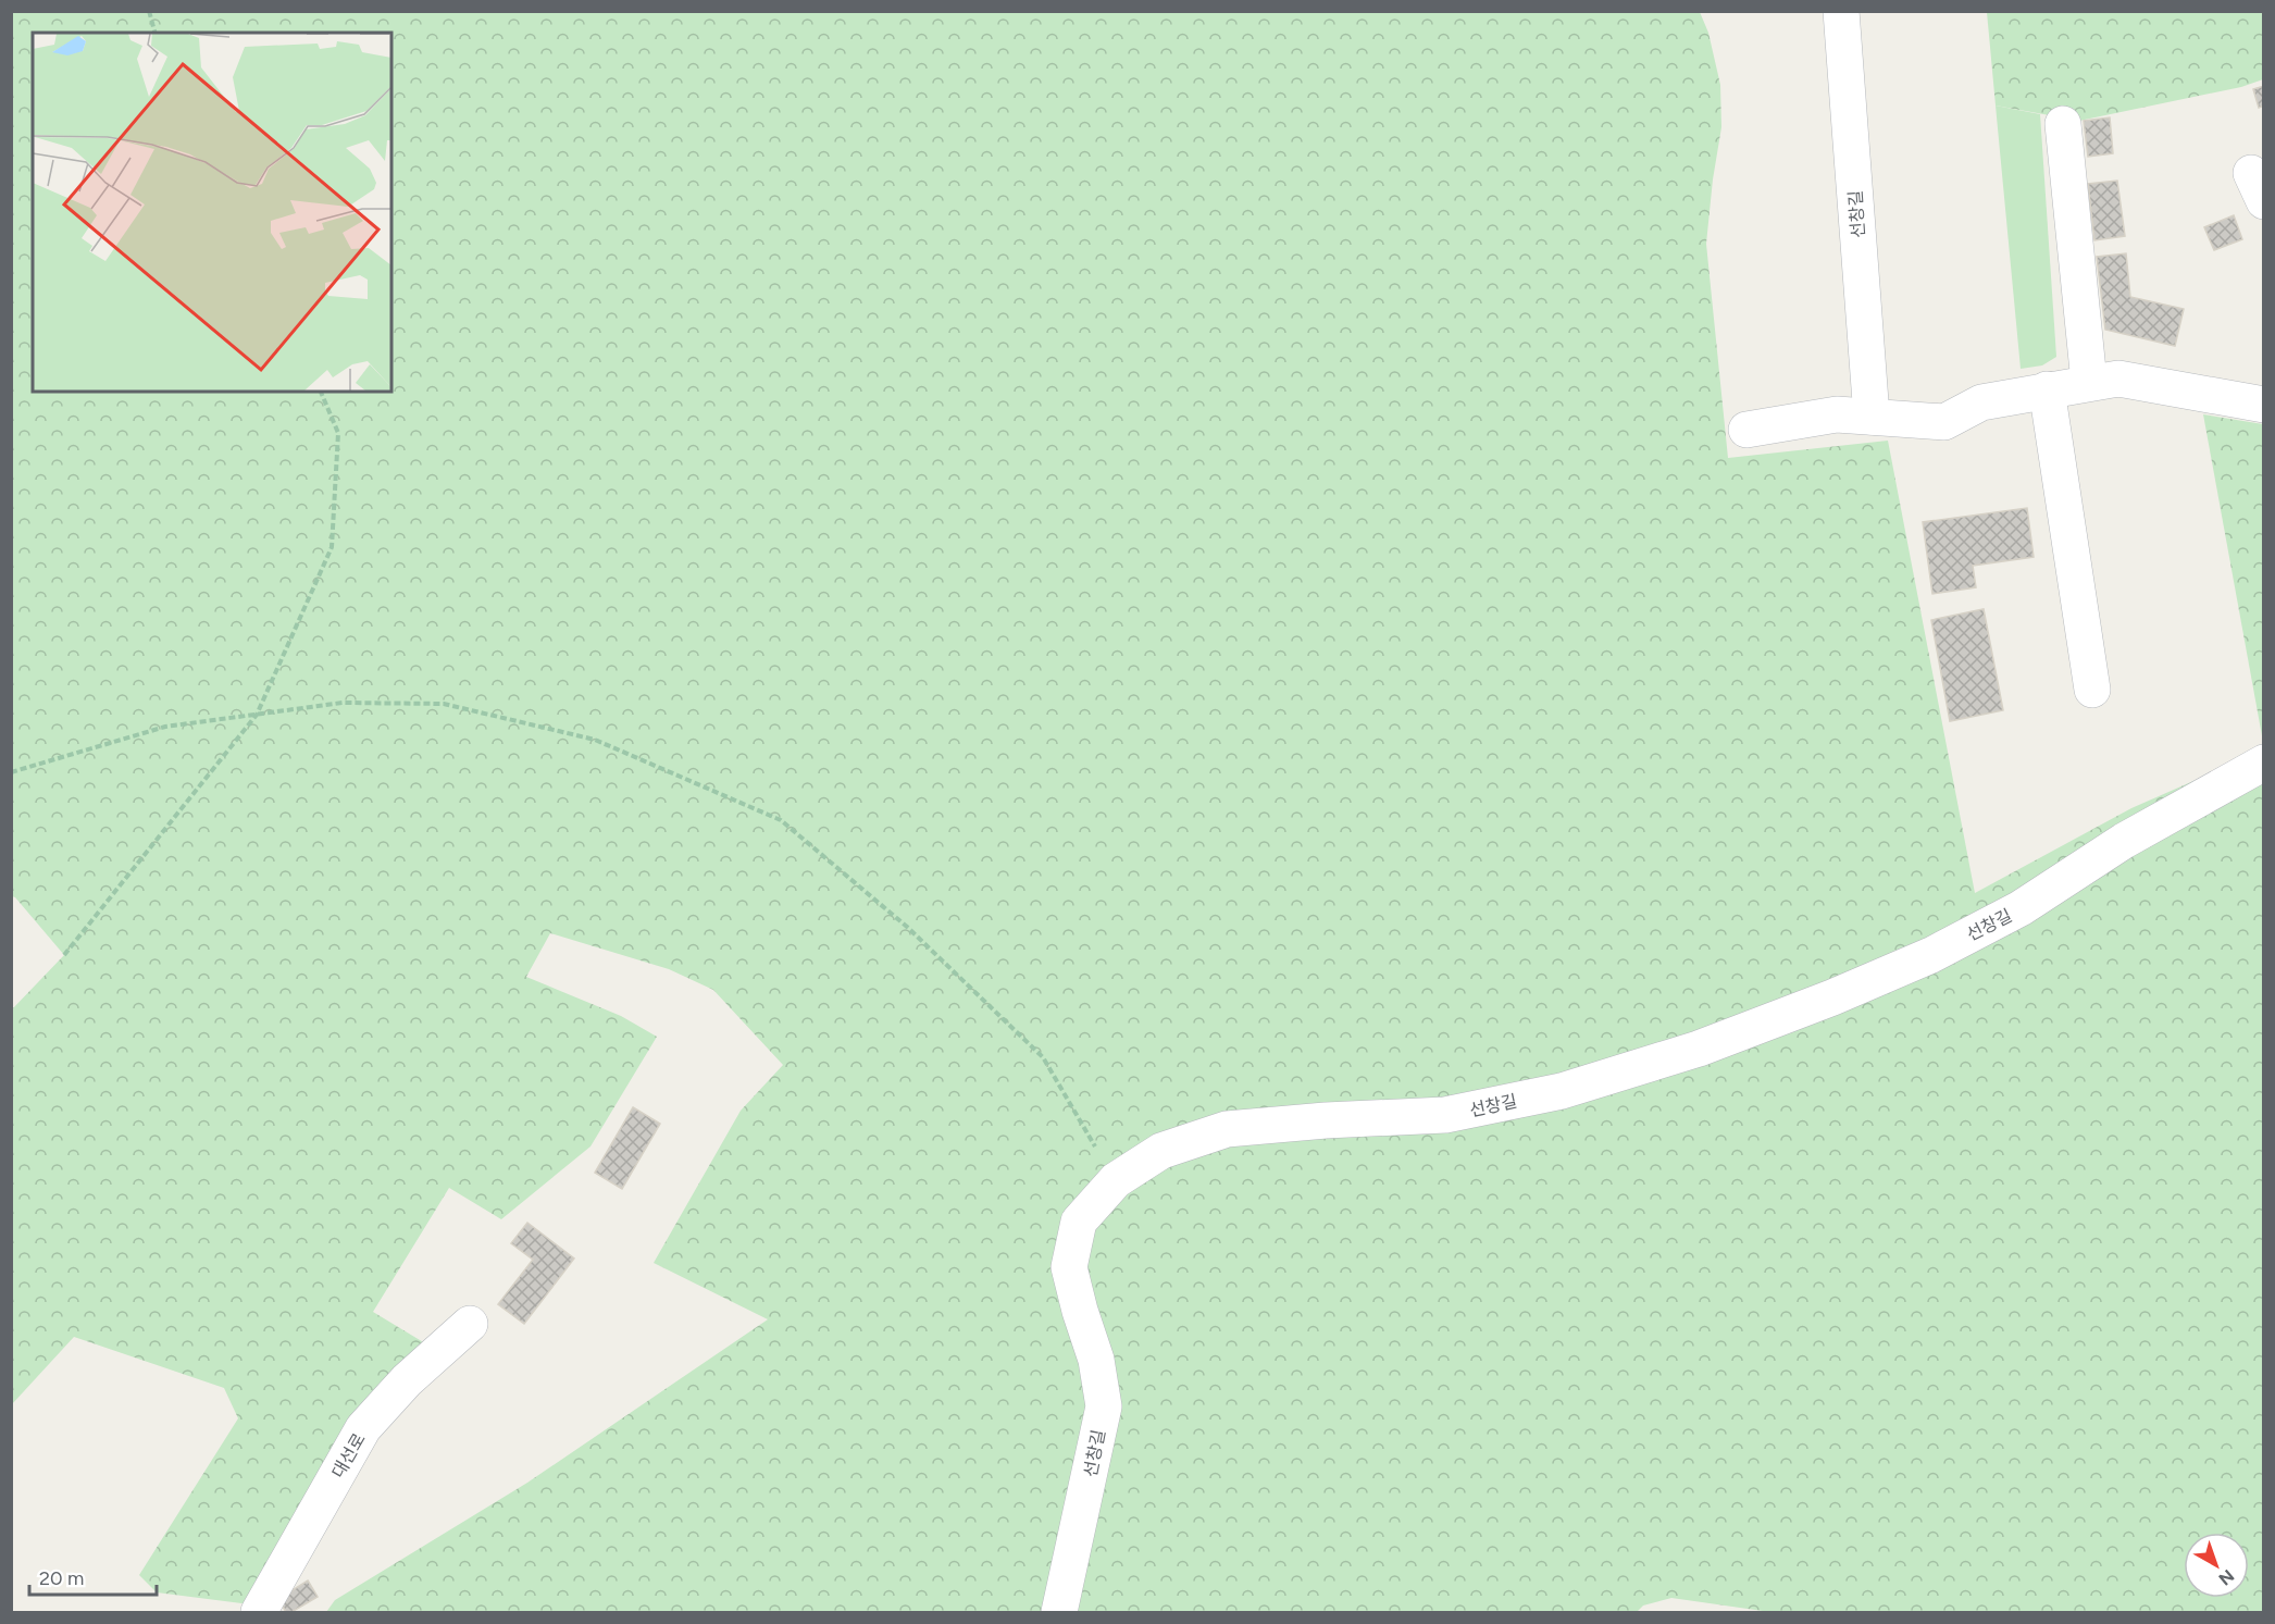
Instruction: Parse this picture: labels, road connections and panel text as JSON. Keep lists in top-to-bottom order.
{
  "streets": {
    "lane": ["선창길", "대선로"]
  },
  "scale_bar": "20 m",
  "north": "bottom right"
}
